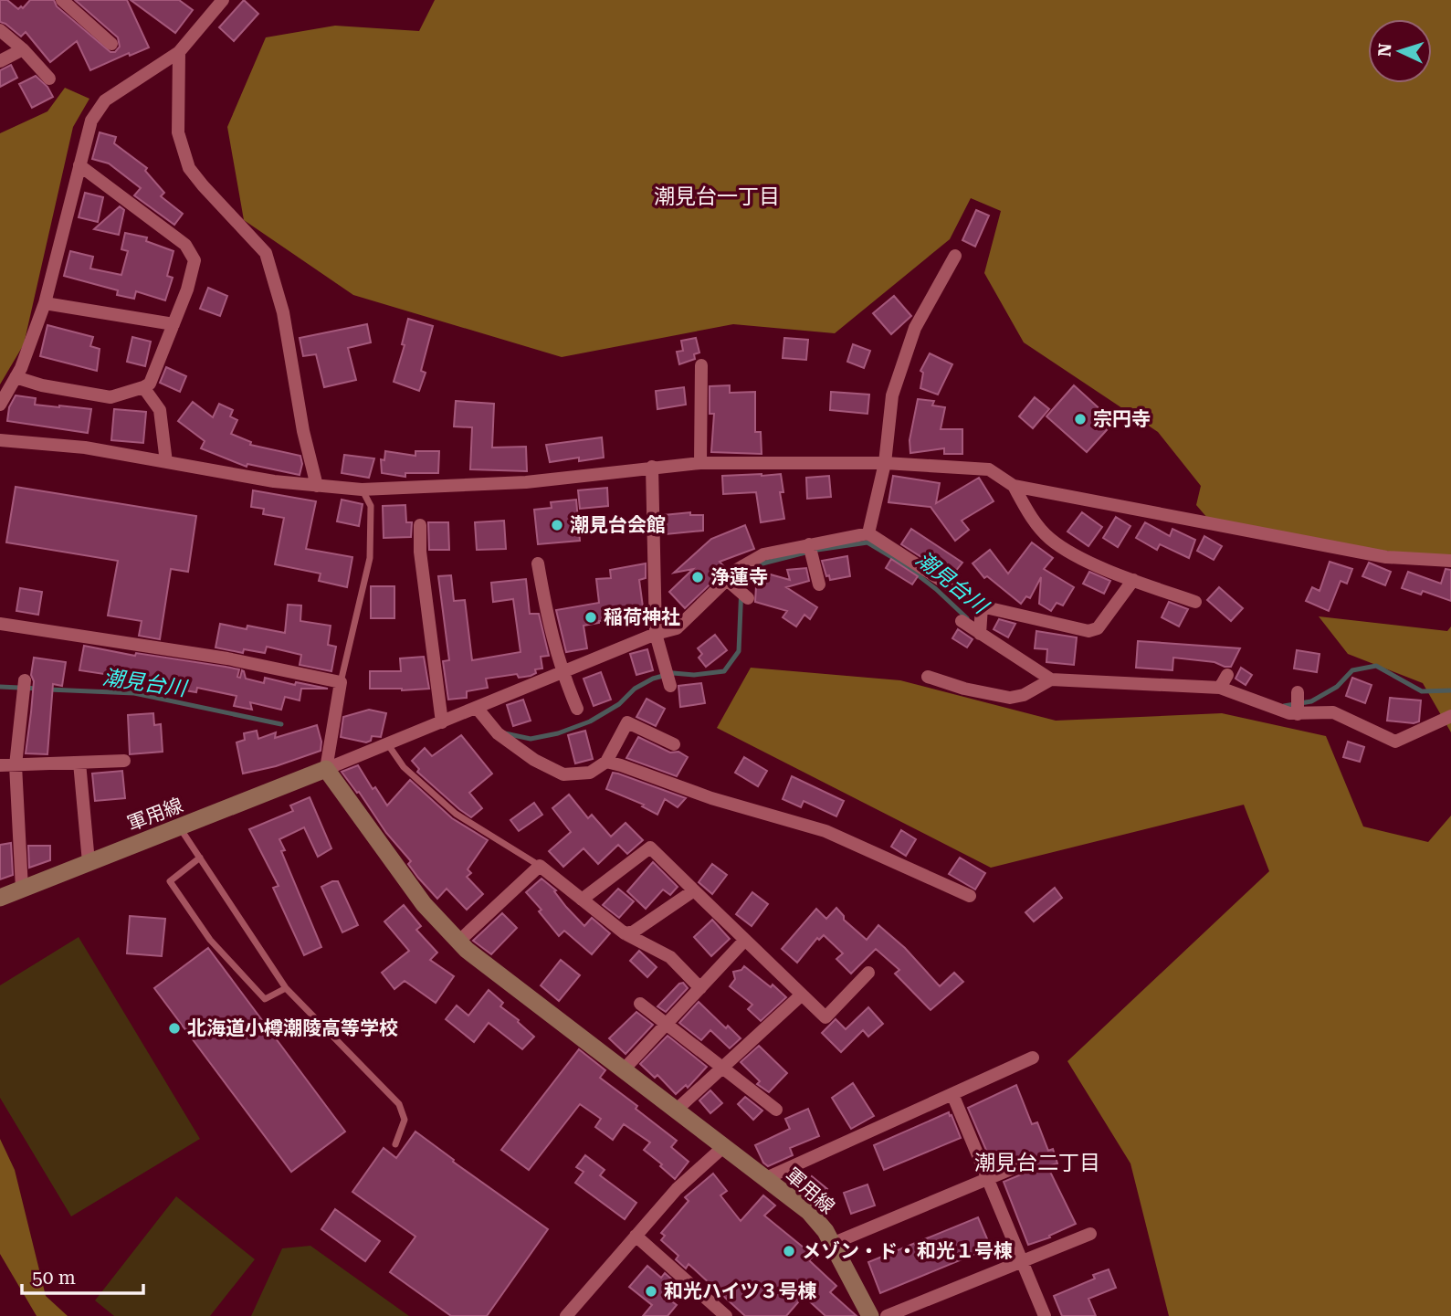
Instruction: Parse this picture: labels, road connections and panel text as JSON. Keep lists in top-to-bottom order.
{
  "streets": {
    "street": ["軍用線"]
  },
  "districts": ["潮見台一丁目", "潮見台二丁目"],
  "water": ["潮見台川"],
  "places": [
    "宗円寺",
    "潮見台会館",
    "浄蓮寺",
    "稲荷神社",
    "北海道小樽潮陵高等学校",
    "メゾン・ド・和光１号棟",
    "和光ハイツ３号棟"
  ],
  "scale_bar": "50 m",
  "north": "left"
}
